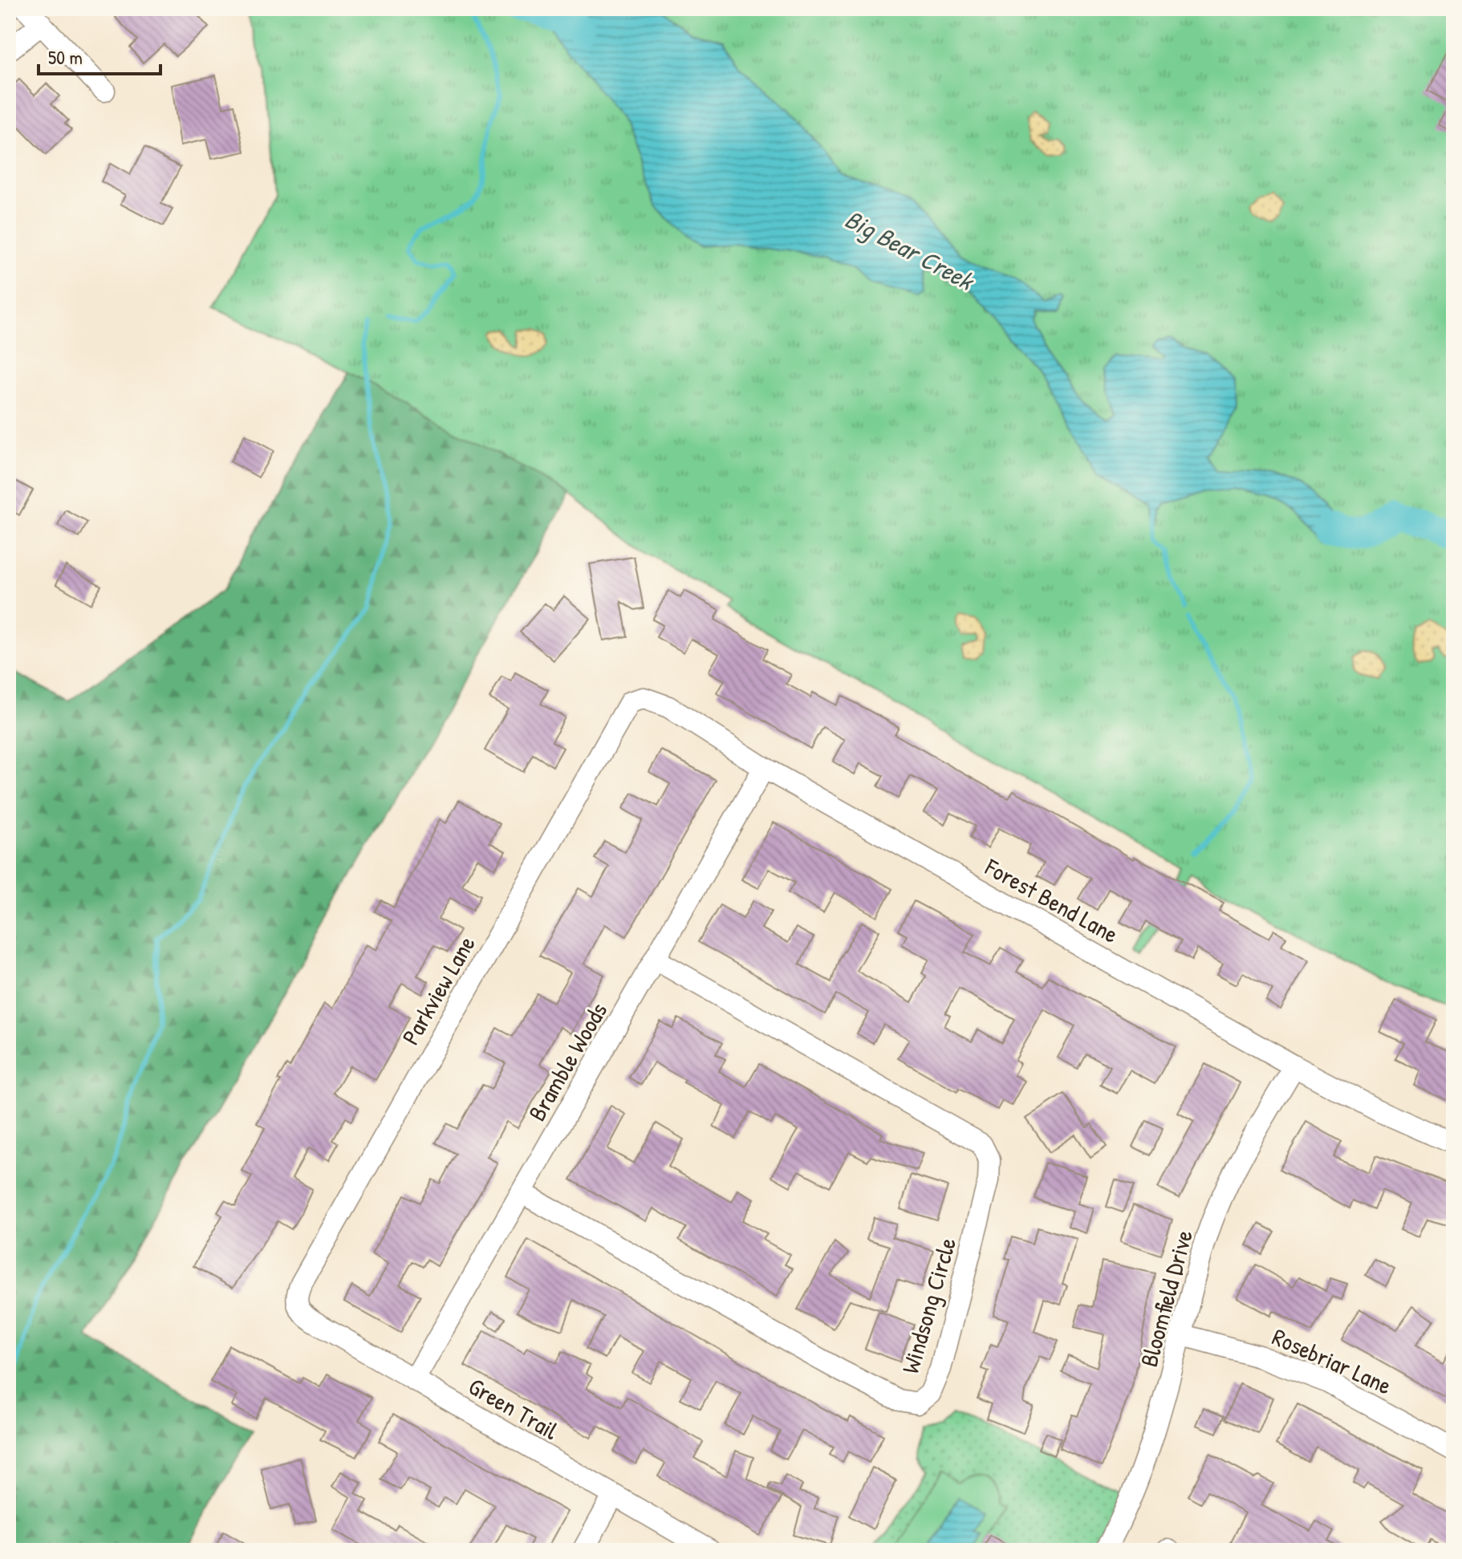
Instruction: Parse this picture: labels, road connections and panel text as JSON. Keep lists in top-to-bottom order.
{
  "streets": {
    "street": [
      "Forest Bend Lane",
      "Parkview Lane",
      "Bramble Woods",
      "Bloomfield Drive",
      "Windsong Circle",
      "Rosebriar Lane",
      "Green Trail"
    ]
  },
  "crossings": [
    ["Forest Bend Lane", "Parkview Lane"],
    ["Forest Bend Lane", "Bramble Woods"],
    ["Forest Bend Lane", "Bloomfield Drive"],
    ["Parkview Lane", "Green Trail"],
    ["Bramble Woods", "Windsong Circle"],
    ["Bramble Woods", "Green Trail"],
    ["Bloomfield Drive", "Rosebriar Lane"]
  ],
  "water": ["Big Bear Creek"],
  "scale_bar": "50 m"
}
